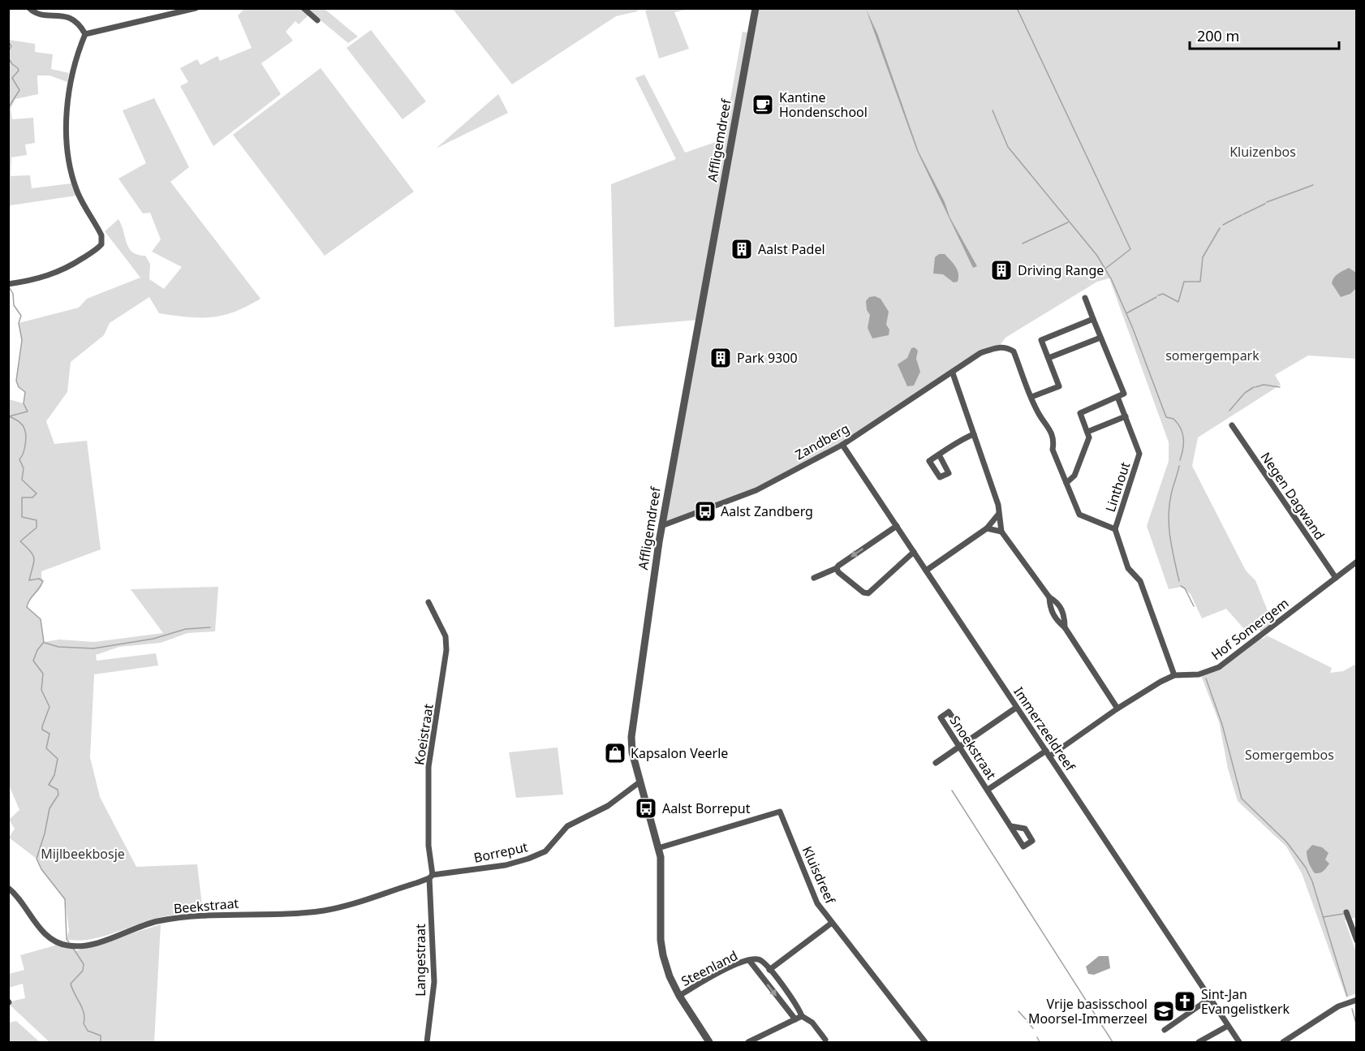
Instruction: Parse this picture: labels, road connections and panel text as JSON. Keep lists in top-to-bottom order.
{
  "streets": {
    "street": [
      "Affligemdreef",
      "Zandberg",
      "Linthout",
      "Negen Dagwand",
      "Hof Somergem",
      "Immerzeeldreef",
      "Koeistraat",
      "Snoekstraat",
      "Borreput",
      "Kluisdreef",
      "Beekstraat",
      "Langestraat",
      "Steenland"
    ]
  },
  "crossings": [
    ["Affligemdreef", "Zandberg"],
    ["Affligemdreef", "Borreput"],
    ["Affligemdreef", "Kluisdreef"],
    ["Affligemdreef", "Steenland"],
    ["Zandberg", "Immerzeeldreef"],
    ["Negen Dagwand", "Hof Somergem"],
    ["Hof Somergem", "Immerzeeldreef"],
    ["Hof Somergem", "Snoekstraat"],
    ["Koeistraat", "Borreput"],
    ["Koeistraat", "Beekstraat"],
    ["Koeistraat", "Langestraat"],
    ["Borreput", "Beekstraat"],
    ["Borreput", "Langestraat"],
    ["Beekstraat", "Langestraat"]
  ],
  "parks": [
    "Kluizenbos",
    "somergempark",
    "Somergembos",
    "Mijlbeekbosje"
  ],
  "places": {
    "cafe": ["Kantine Hondenschool"],
    "building": ["Aalst Padel", "Driving Range", "Park 9300"],
    "bus stop": ["Aalst Zandberg", "Aalst Borreput"],
    "shop": ["Kapsalon Veerle"],
    "church": ["Sint-Jan Evangelistkerk"],
    "school or university": ["Vrije basisschool Moorsel-Immerzeel"]
  },
  "scale_bar": "200 m"
}
